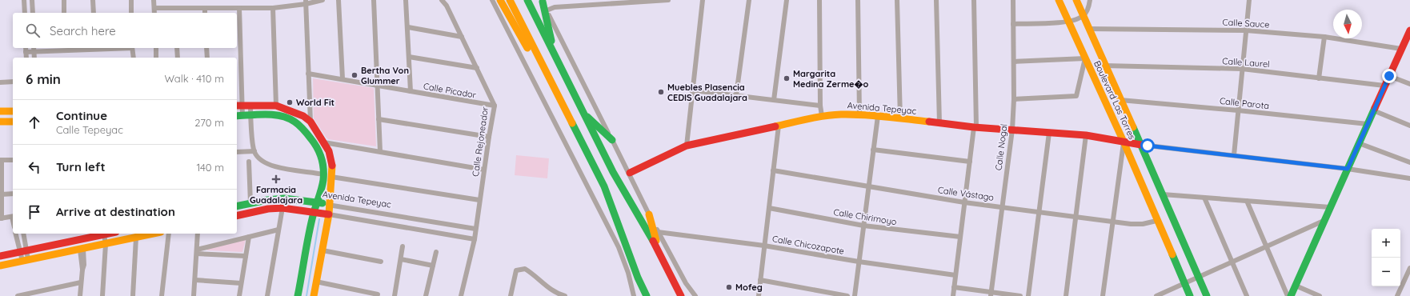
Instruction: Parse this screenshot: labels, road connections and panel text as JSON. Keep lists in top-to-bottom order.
{
  "streets": {
    "main road": ["Boulevard Las Torres", "Avenida Tepeyac"],
    "street": [
      "Calle Sauce",
      "Calle Laurel",
      "Calle Picador",
      "Calle Parota",
      "Calle Rejoneador",
      "Calle Nogal",
      "Calle Vástago",
      "Calle Chirimoyo",
      "Calle Chicozapote"
    ]
  },
  "crossings": [
    ["Calle Sauce", "Boulevard Las Torres"],
    ["Calle Laurel", "Boulevard Las Torres"],
    ["Calle Picador", "Calle Rejoneador"],
    ["Boulevard Las Torres", "Calle Parota"],
    ["Boulevard Las Torres", "Avenida Tepeyac"],
    ["Boulevard Las Torres", "Calle Vástago"],
    ["Avenida Tepeyac", "Calle Rejoneador"],
    ["Avenida Tepeyac", "Calle Nogal"],
    ["Calle Nogal", "Calle Vástago"]
  ],
  "places": {
    "other": [
      "Bertha Von Glummer",
      "Margarita Medina Zerme�o",
      "Muebles Plasencia CEDIS Guadalajara",
      "World Fit",
      "Mofeg"
    ],
    "health": ["Farmacia Guadalajara"]
  },
  "north": "bottom",
  "page": {
    "search": "Search here",
    "heading": ["6 min", "Walk · 410 m"],
    "list": [
      ["Continue", "Calle Tepeyac", "270 m"],
      ["Turn left", "140 m"],
      "Arrive at destination"
    ],
    "map_buttons": ["+", "−"]
  }
}
